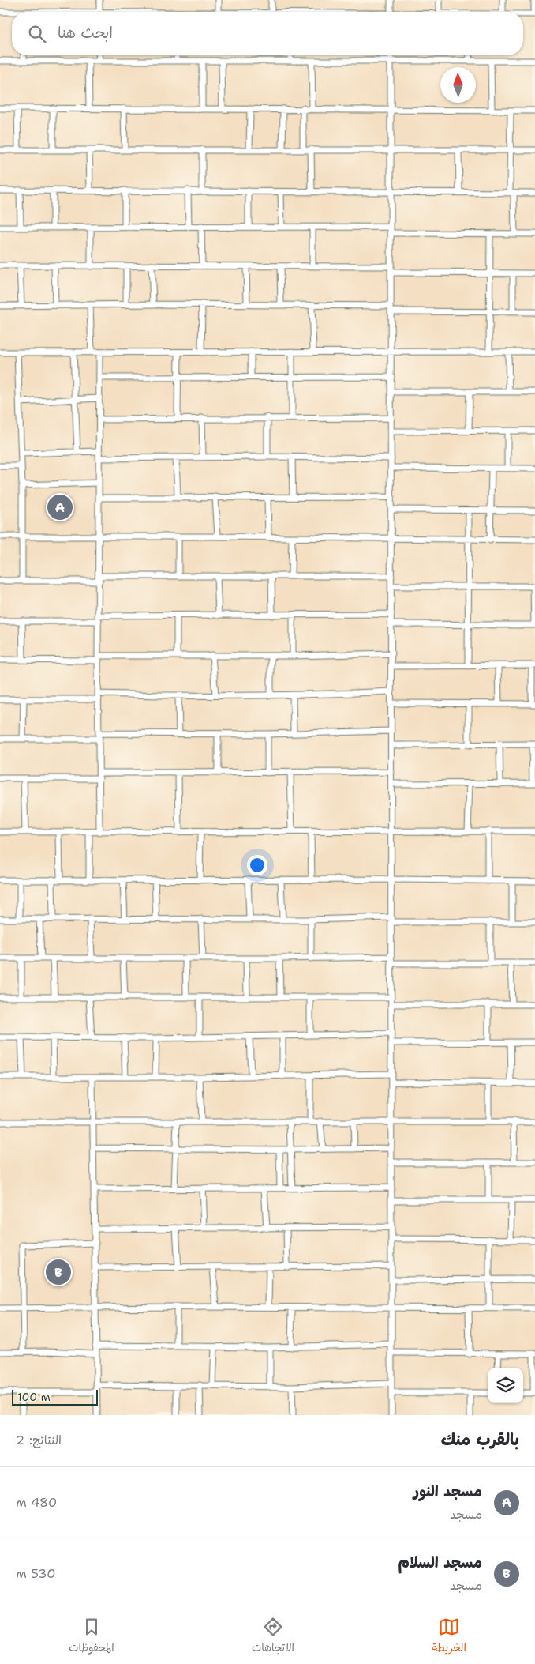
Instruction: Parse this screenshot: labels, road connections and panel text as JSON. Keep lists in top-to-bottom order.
{
  "scale_bar": "100 m",
  "north": "top",
  "page": {
    "search": "ابحث هنا",
    "pins": ["A", "B"],
    "scale": "100 m",
    "heading": ["بالقرب منك", "النتائج: 2"],
    "list": [
      {
        "mark": "A",
        "name": "مسجد النور",
        "note": "مسجد",
        "value": "480 m"
      },
      {
        "mark": "B",
        "name": "مسجد السلام",
        "note": "مسجد",
        "value": "530 m"
      }
    ],
    "nav": ["الخريطة", "الاتجاهات", "المحفوظات"]
  }
}
